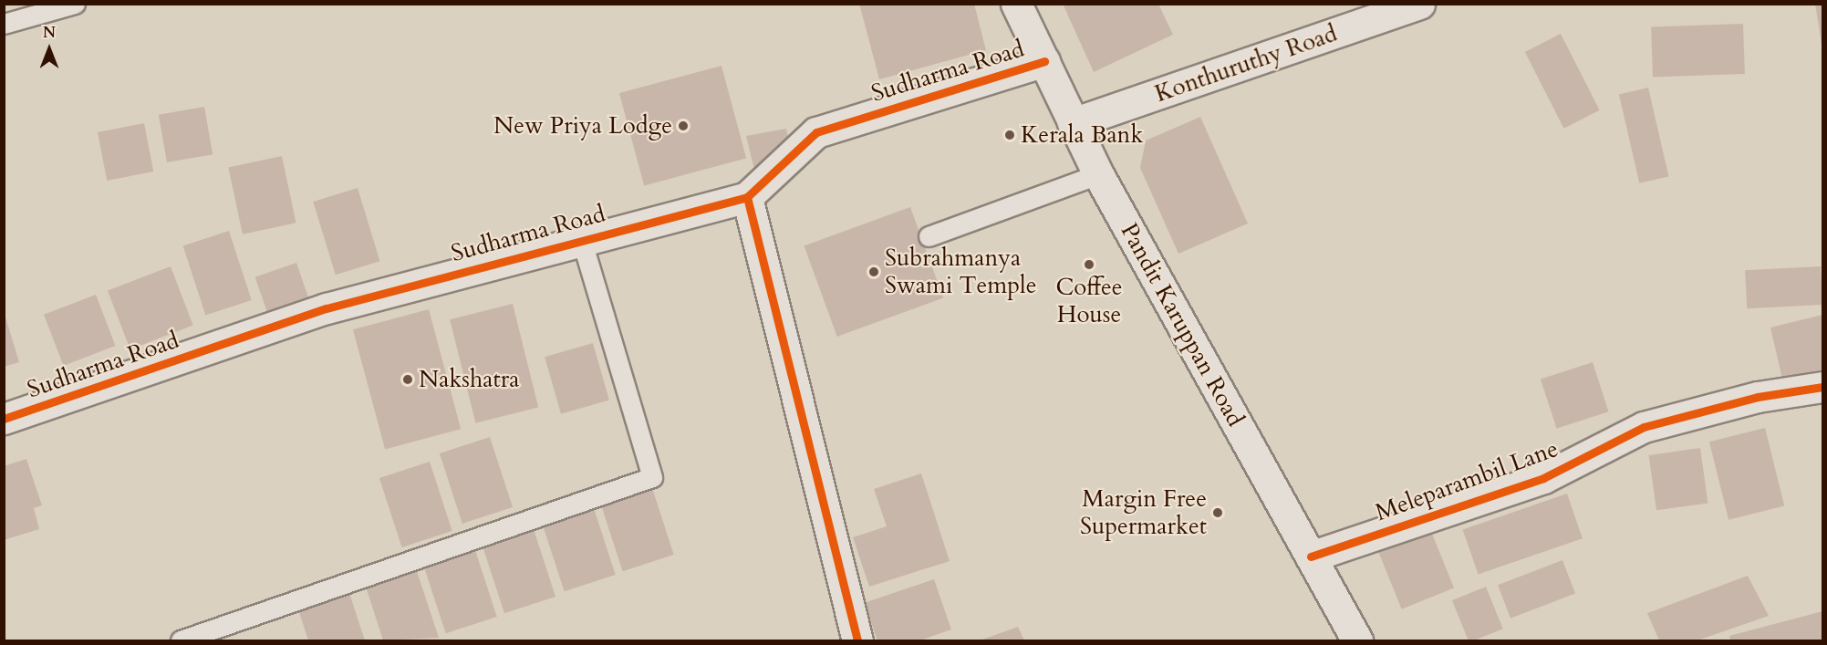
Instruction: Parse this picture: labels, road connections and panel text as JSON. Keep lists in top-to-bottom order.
{
  "streets": {
    "street": [
      "Konthuruthy Road",
      "Sudharma Road",
      "Pandit Karuppan Road",
      "Meleparambil Lane"
    ]
  },
  "crossings": [
    ["Konthuruthy Road", "Pandit Karuppan Road"],
    ["Sudharma Road", "Pandit Karuppan Road"],
    ["Pandit Karuppan Road", "Meleparambil Lane"]
  ],
  "places": [
    "New Priya Lodge",
    "Kerala Bank",
    "Coffee House",
    "Subrahmanya Swami Temple",
    "Nakshatra",
    "Margin Free Supermarket"
  ],
  "north": "top"
}
